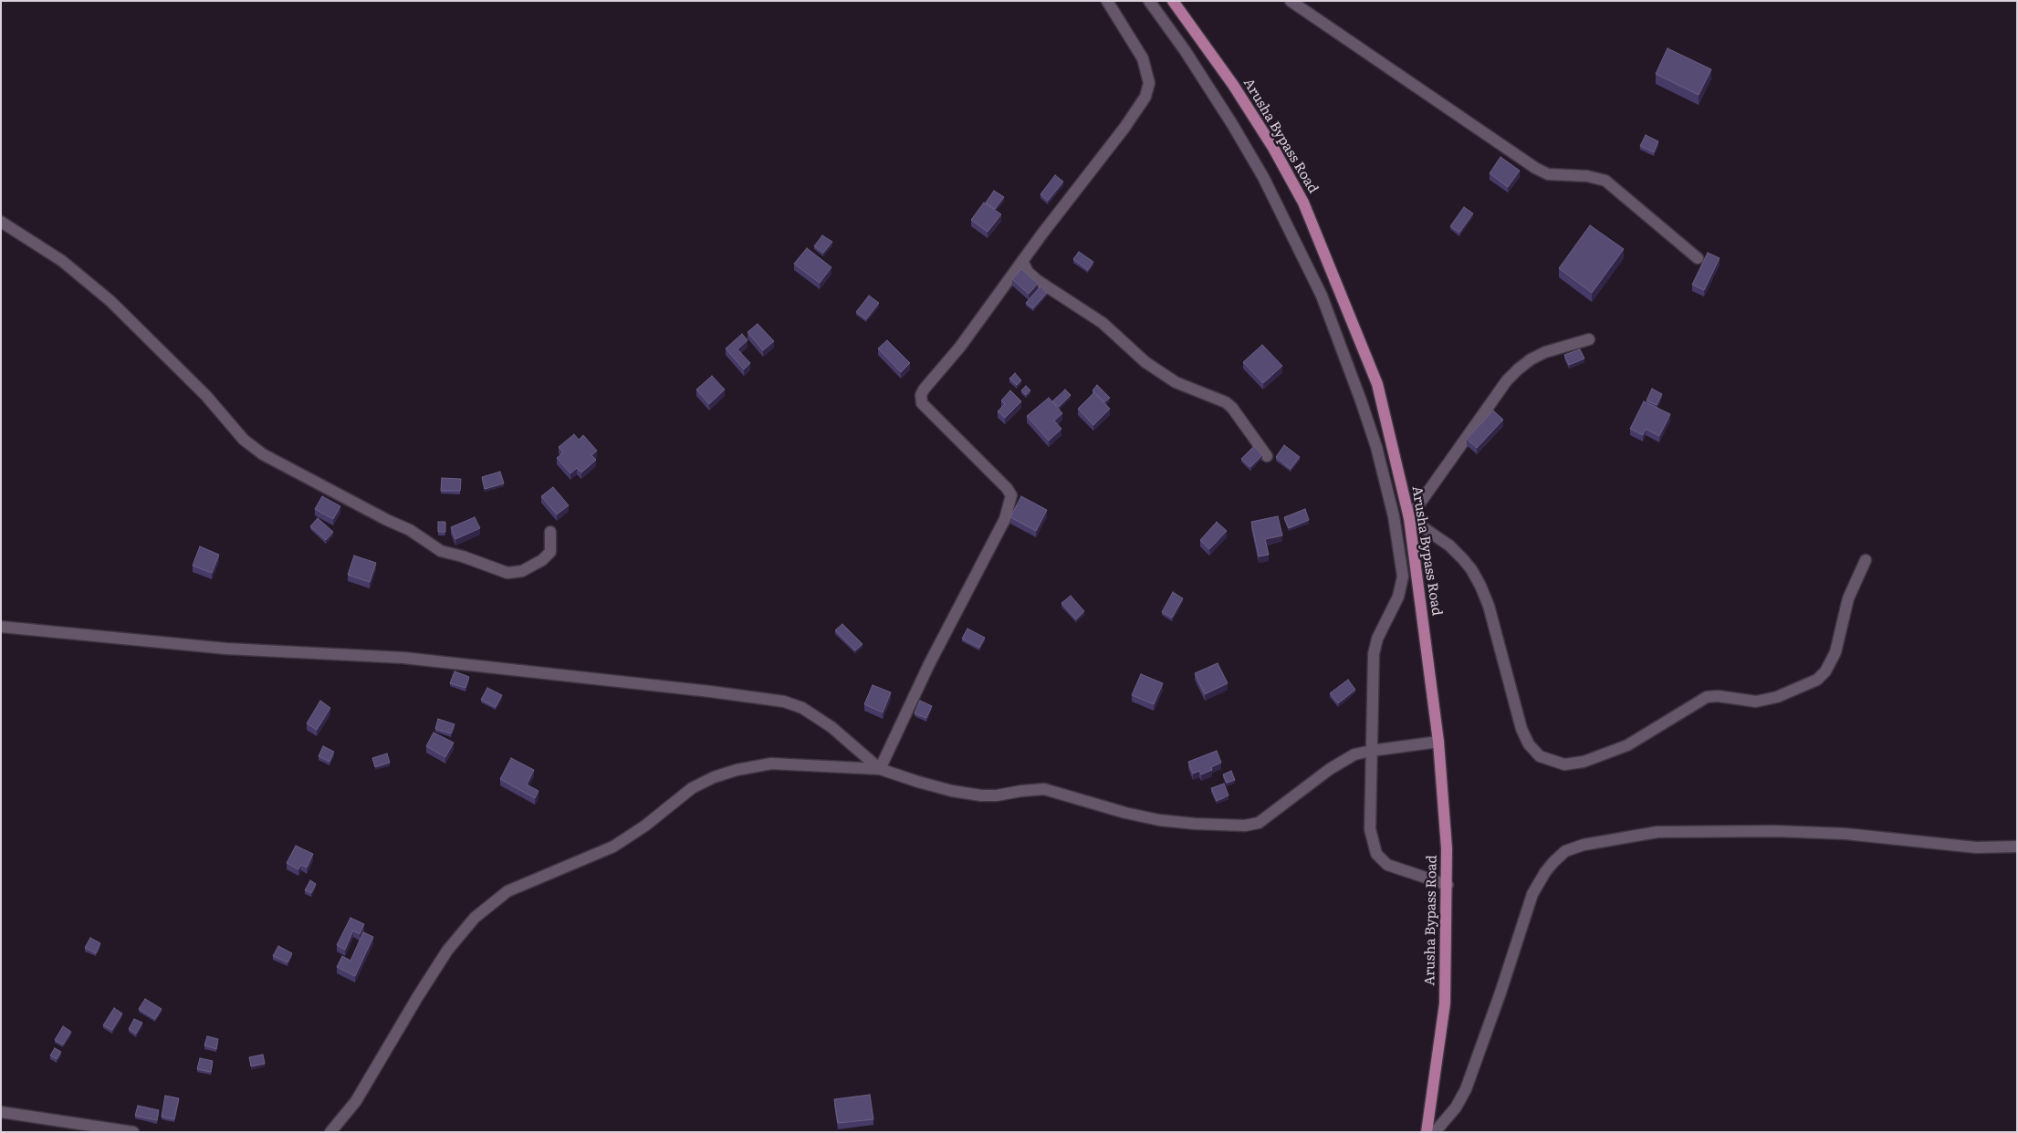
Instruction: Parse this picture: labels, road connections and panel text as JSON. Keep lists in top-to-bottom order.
{
  "streets": {
    "main road": ["Arusha Bypass Road"]
  }
}
